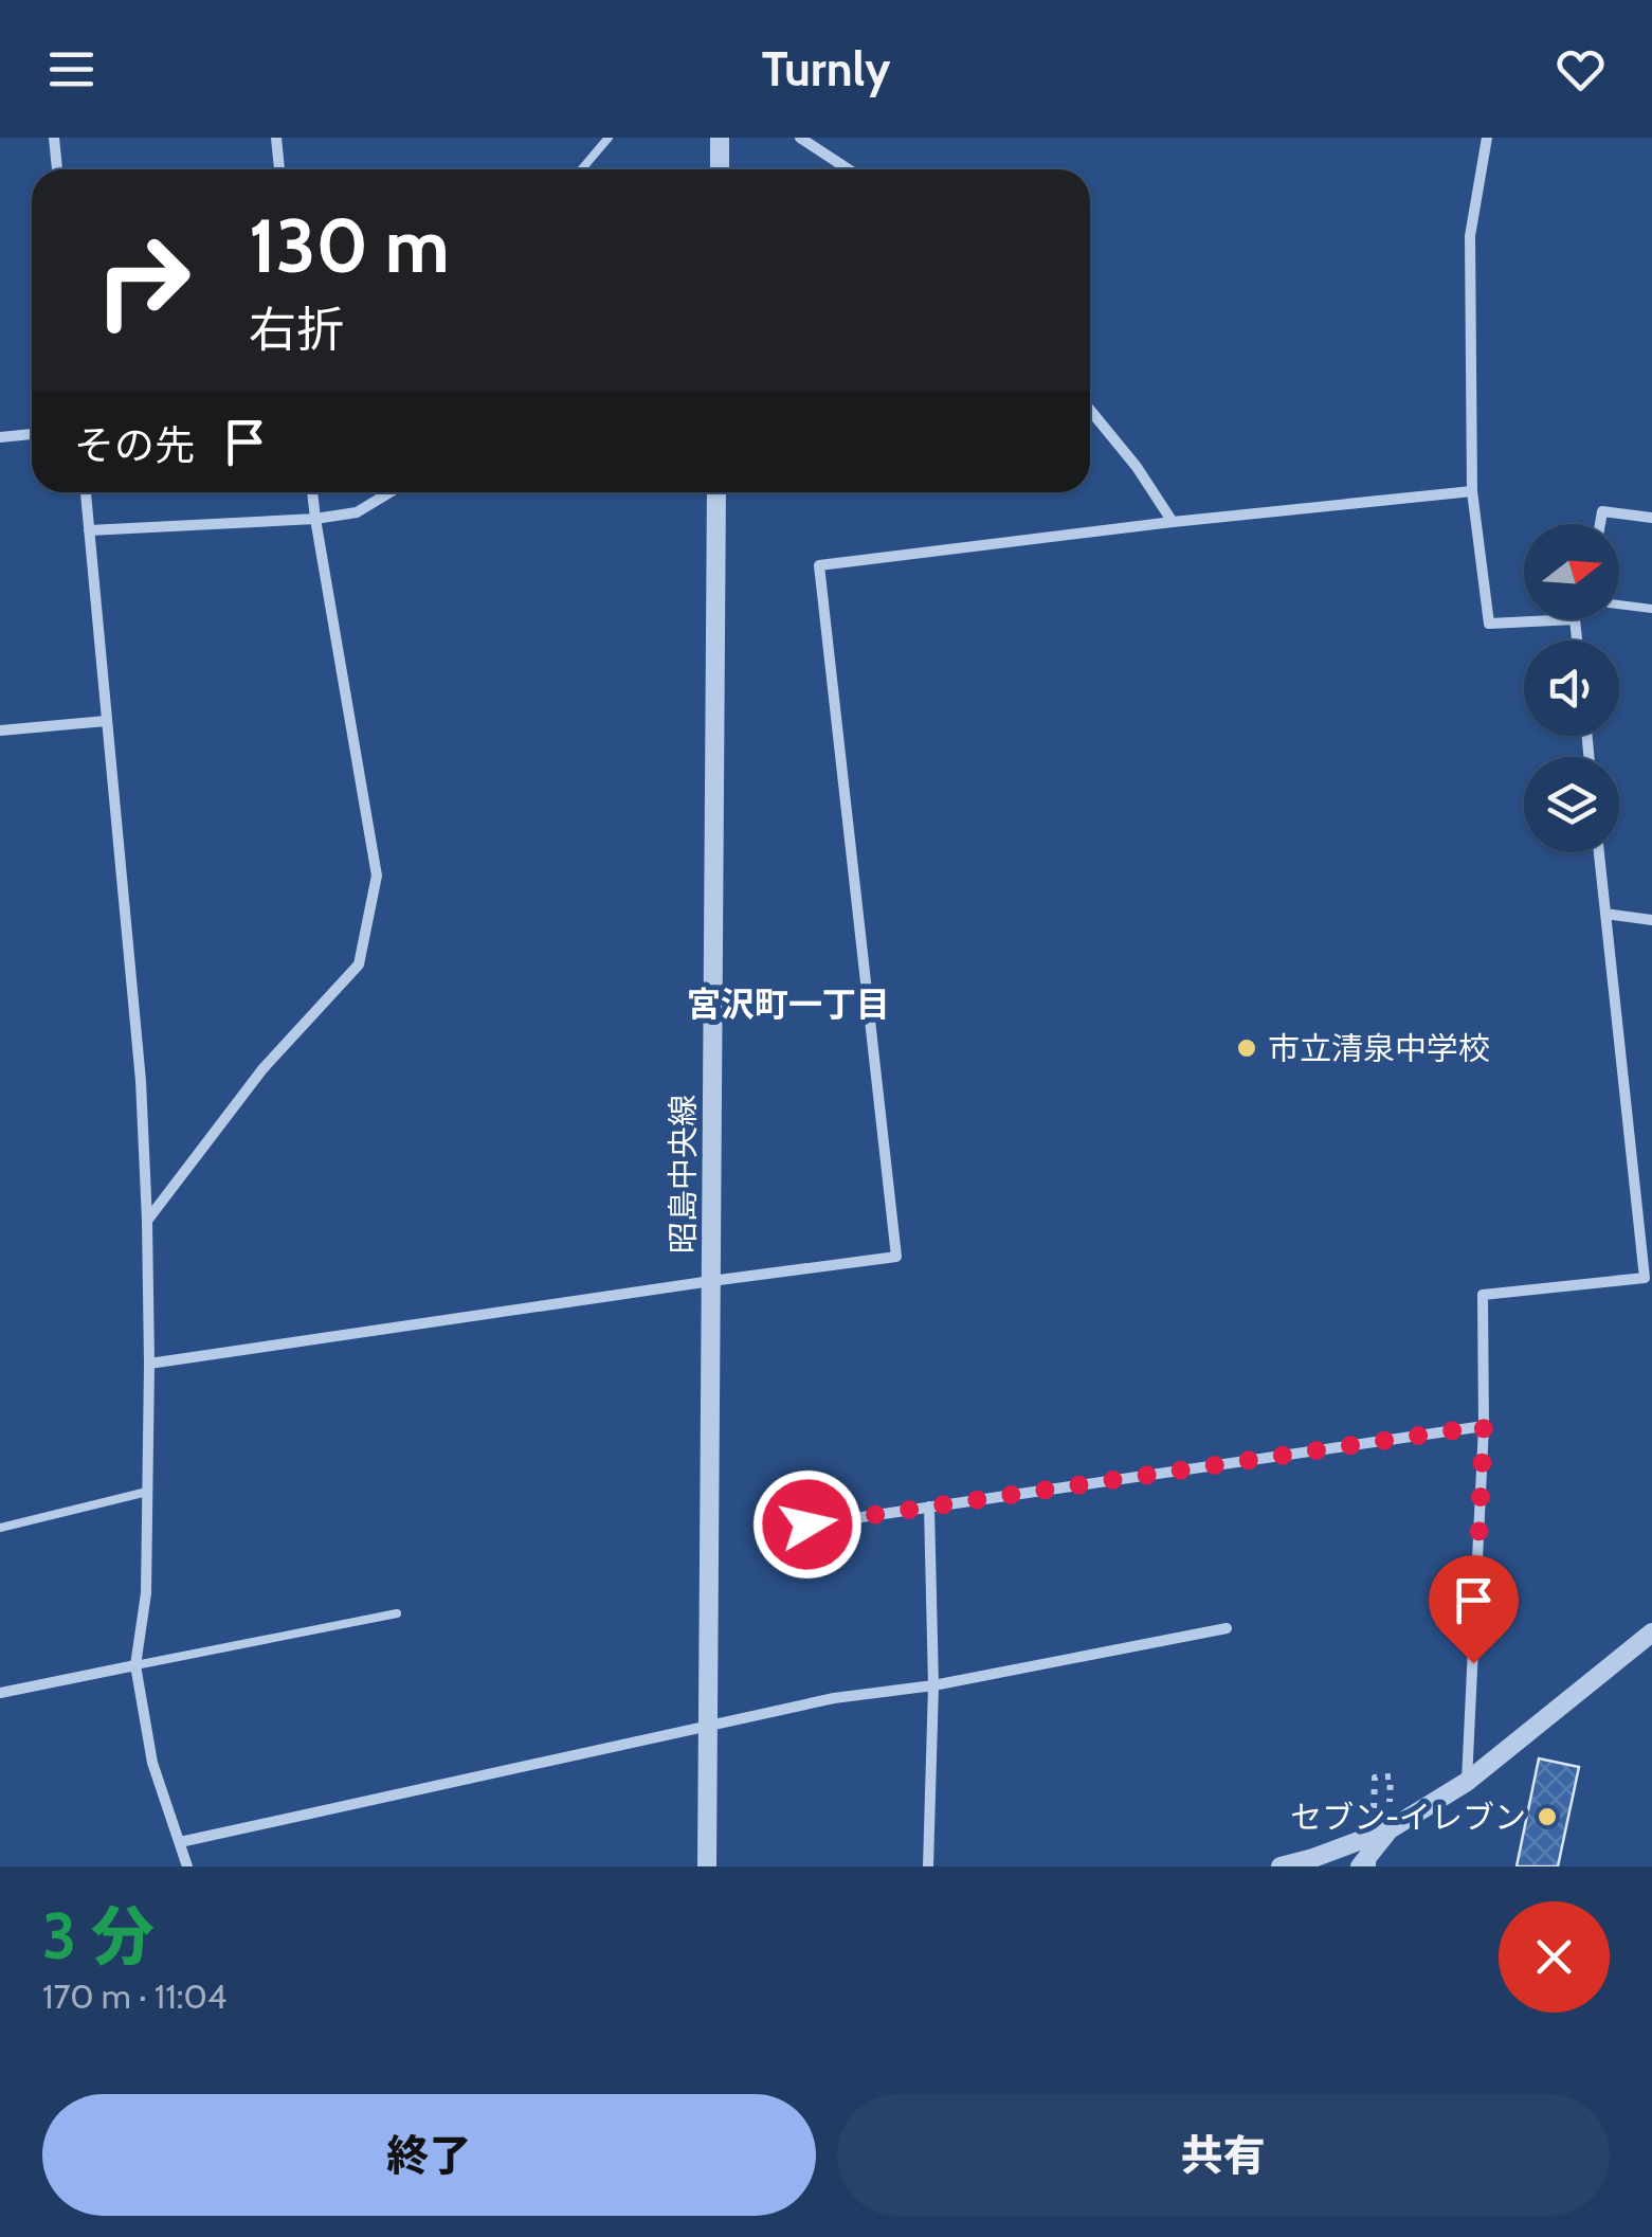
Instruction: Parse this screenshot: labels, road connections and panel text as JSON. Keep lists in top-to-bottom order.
{
  "streets": {
    "street": ["昭島中央線"]
  },
  "districts": ["宮沢町一丁目"],
  "places": ["市立清泉中学校", "セブン-イレブン"],
  "north": "right",
  "page": {
    "header": "Turnly",
    "turn": ["130 m", "右折"],
    "then": "その先",
    "heading": ["3 分", "170 m · 11:04"],
    "buttons": ["終了", "共有"]
  }
}
